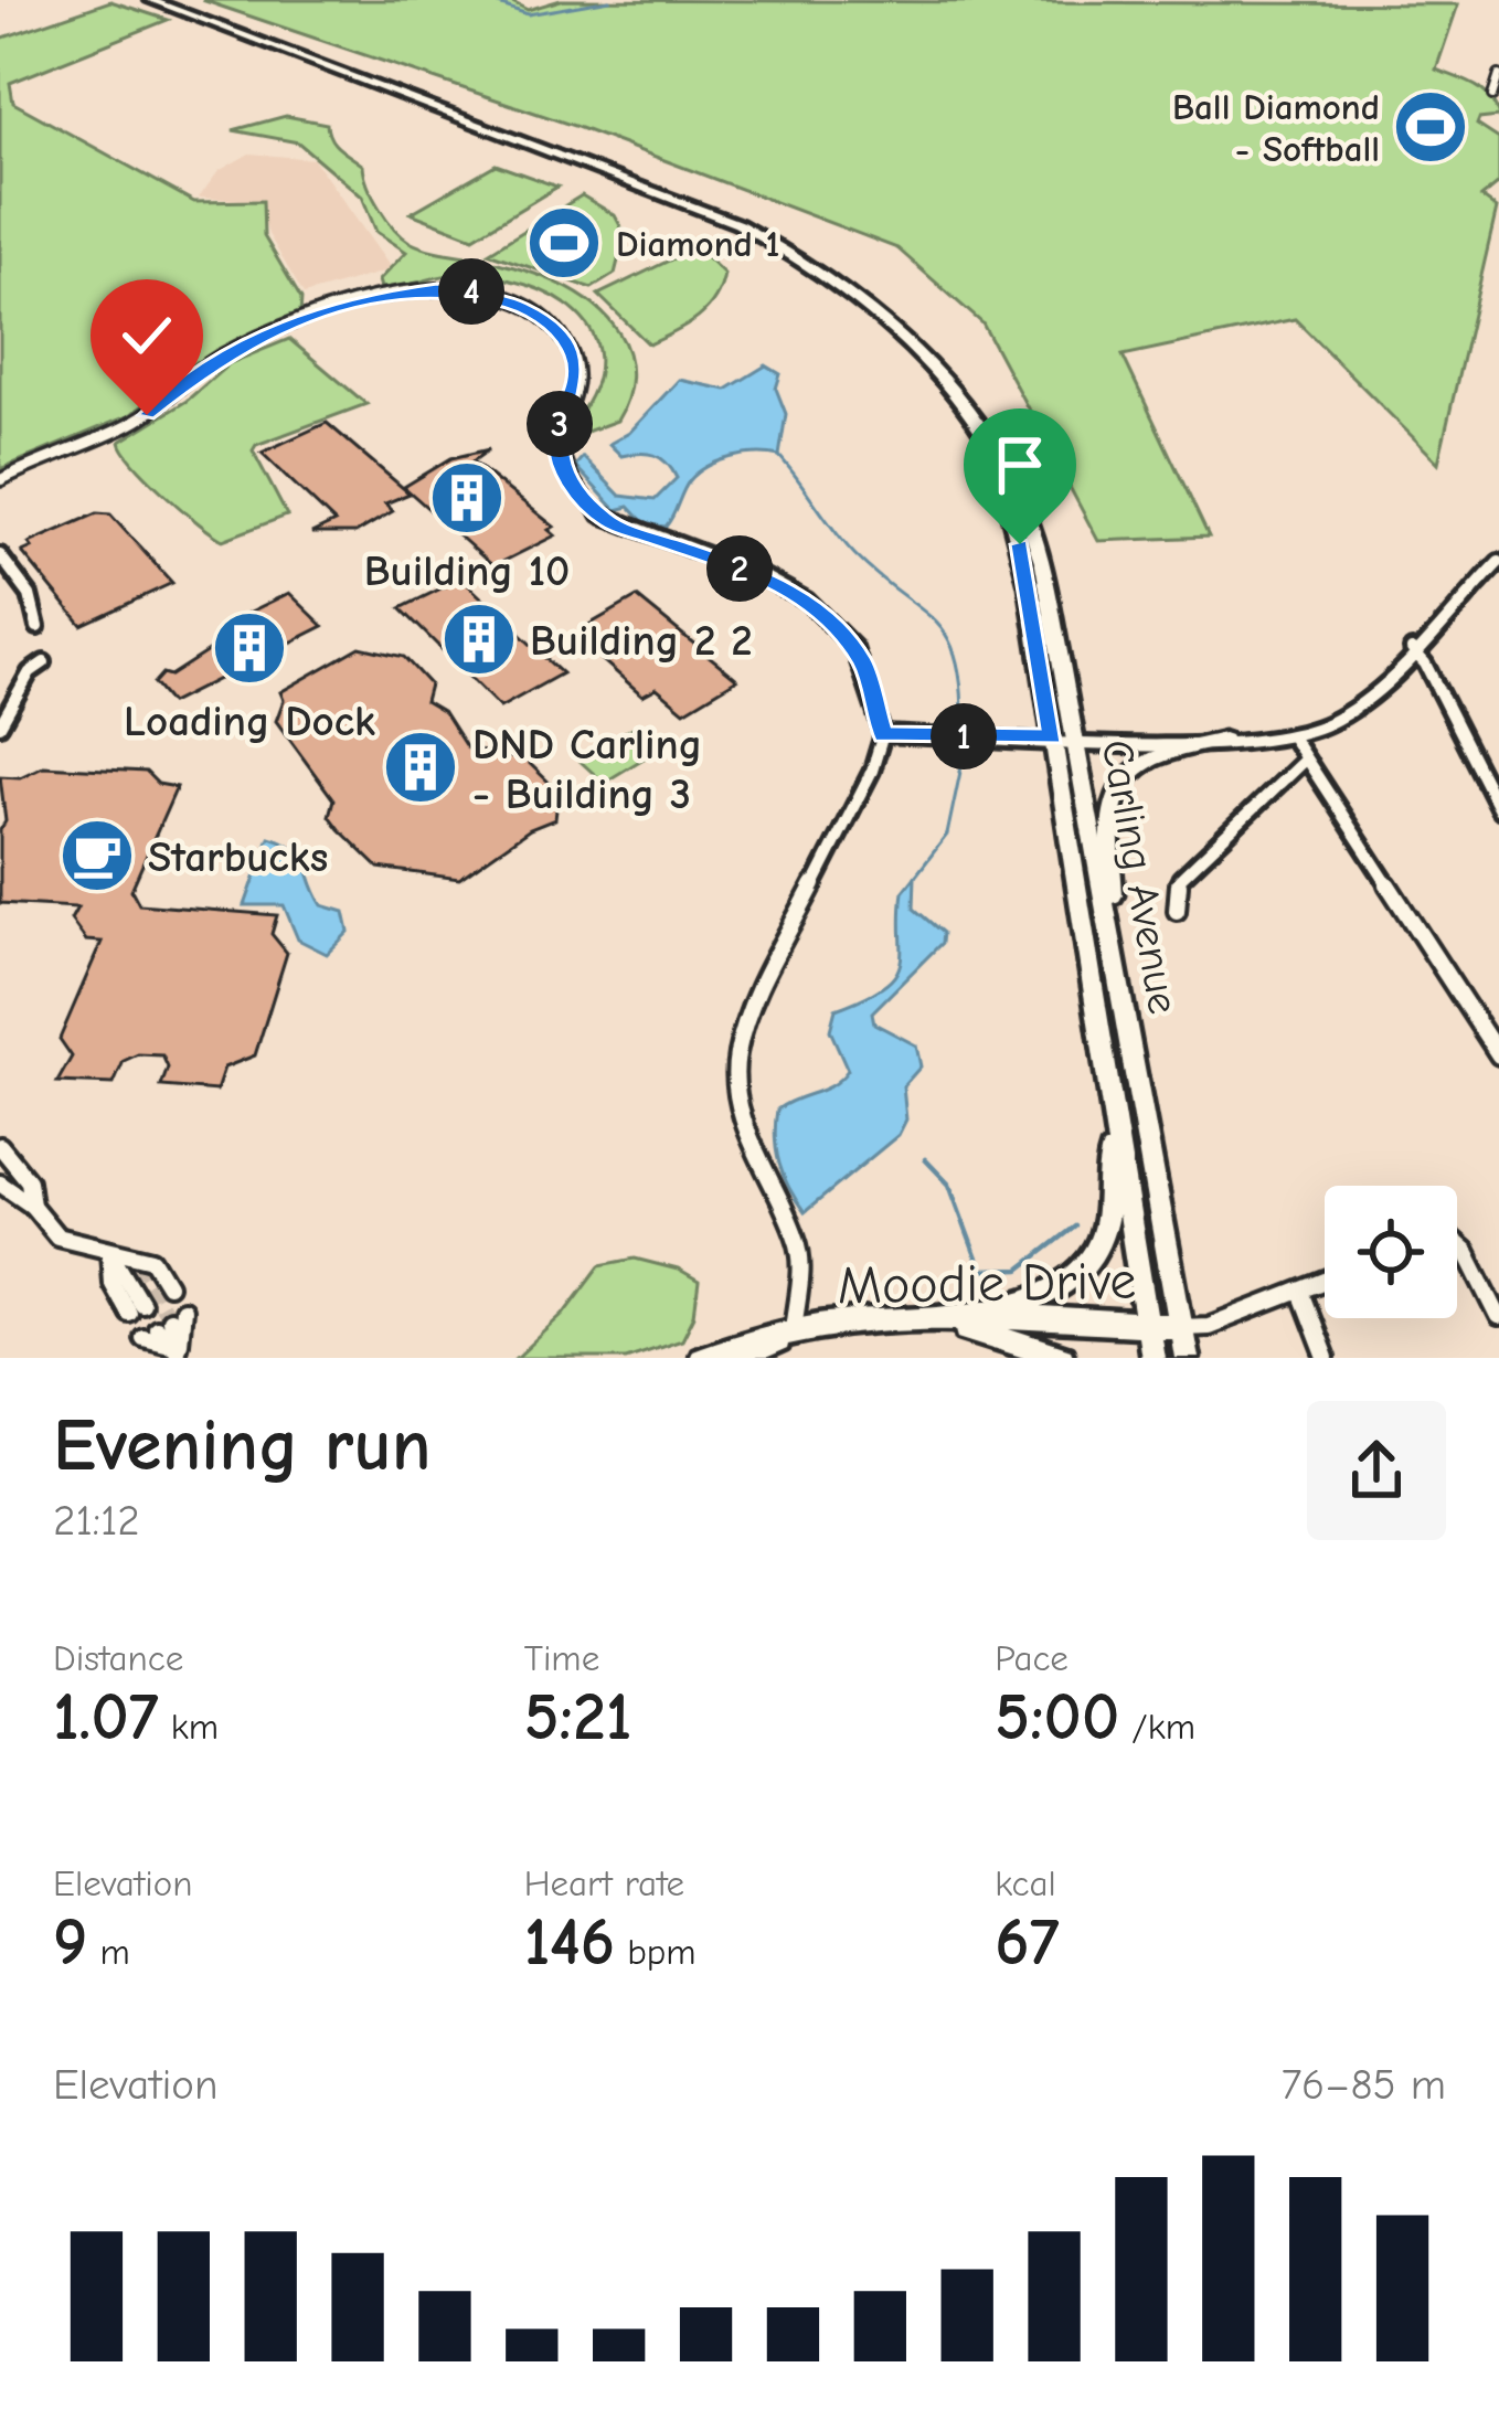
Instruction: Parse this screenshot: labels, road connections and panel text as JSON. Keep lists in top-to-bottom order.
{
  "streets": {
    "main road": ["Carling Avenue", "Moodie Drive"]
  },
  "crossings": [
    ["Carling Avenue", "Moodie Drive"]
  ],
  "places": {
    "sports": ["Ball Diamond - Softball", "Diamond 1"],
    "building": [
      "Building 10",
      "Building 2 2",
      "Loading Dock",
      "DND Carling - Building 3"
    ],
    "cafe": ["Starbucks"]
  },
  "page": {
    "pins": [
      "4",
      "3",
      "2",
      "1"
    ],
    "heading": ["Evening run", "21:12"],
    "stats": [
      ["Distance", "1.07 km"],
      ["Time", "5:21"],
      ["Pace", "5:00 /km"],
      ["Elevation", "9 m"],
      ["Heart rate", "146 bpm"],
      ["kcal", "67"]
    ],
    "chart": ["Elevation", "76–85 m"]
  }
}
